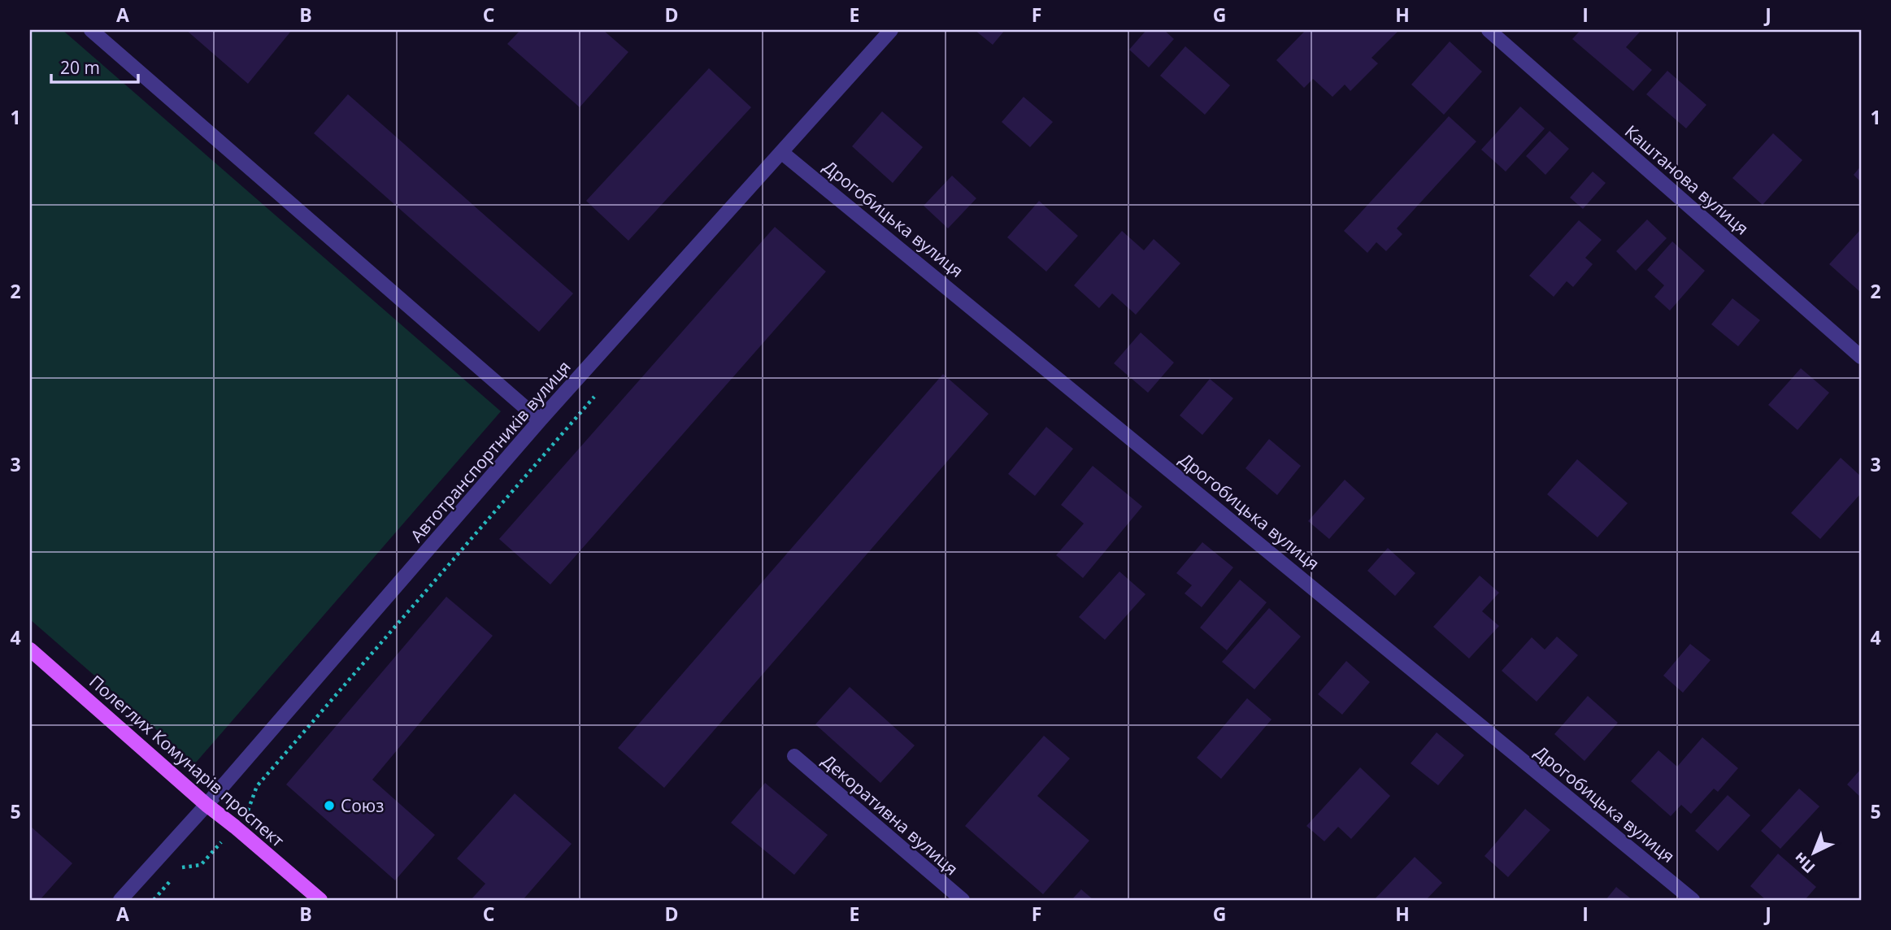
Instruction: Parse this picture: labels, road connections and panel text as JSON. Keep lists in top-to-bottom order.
{
  "streets": {
    "main road": ["Полеглих Комунарів проспект"],
    "street": [
      "Каштанова вулиця",
      "Дрогобицька вулиця",
      "Автотранспортників вулиця",
      "Декоративна вулиця"
    ]
  },
  "crossings": [
    ["Дрогобицька вулиця", "Автотранспортників вулиця"],
    ["Автотранспортників вулиця", "Полеглих Комунарів проспект"]
  ],
  "places": ["Союз"],
  "scale_bar": "20 m",
  "north": "bottom left",
  "grid": {
    "columns": [
      "A",
      "B",
      "C",
      "D",
      "E",
      "F",
      "G",
      "H",
      "I",
      "J"
    ],
    "rows": [
      "1",
      "2",
      "3",
      "4",
      "5"
    ]
  }
}
